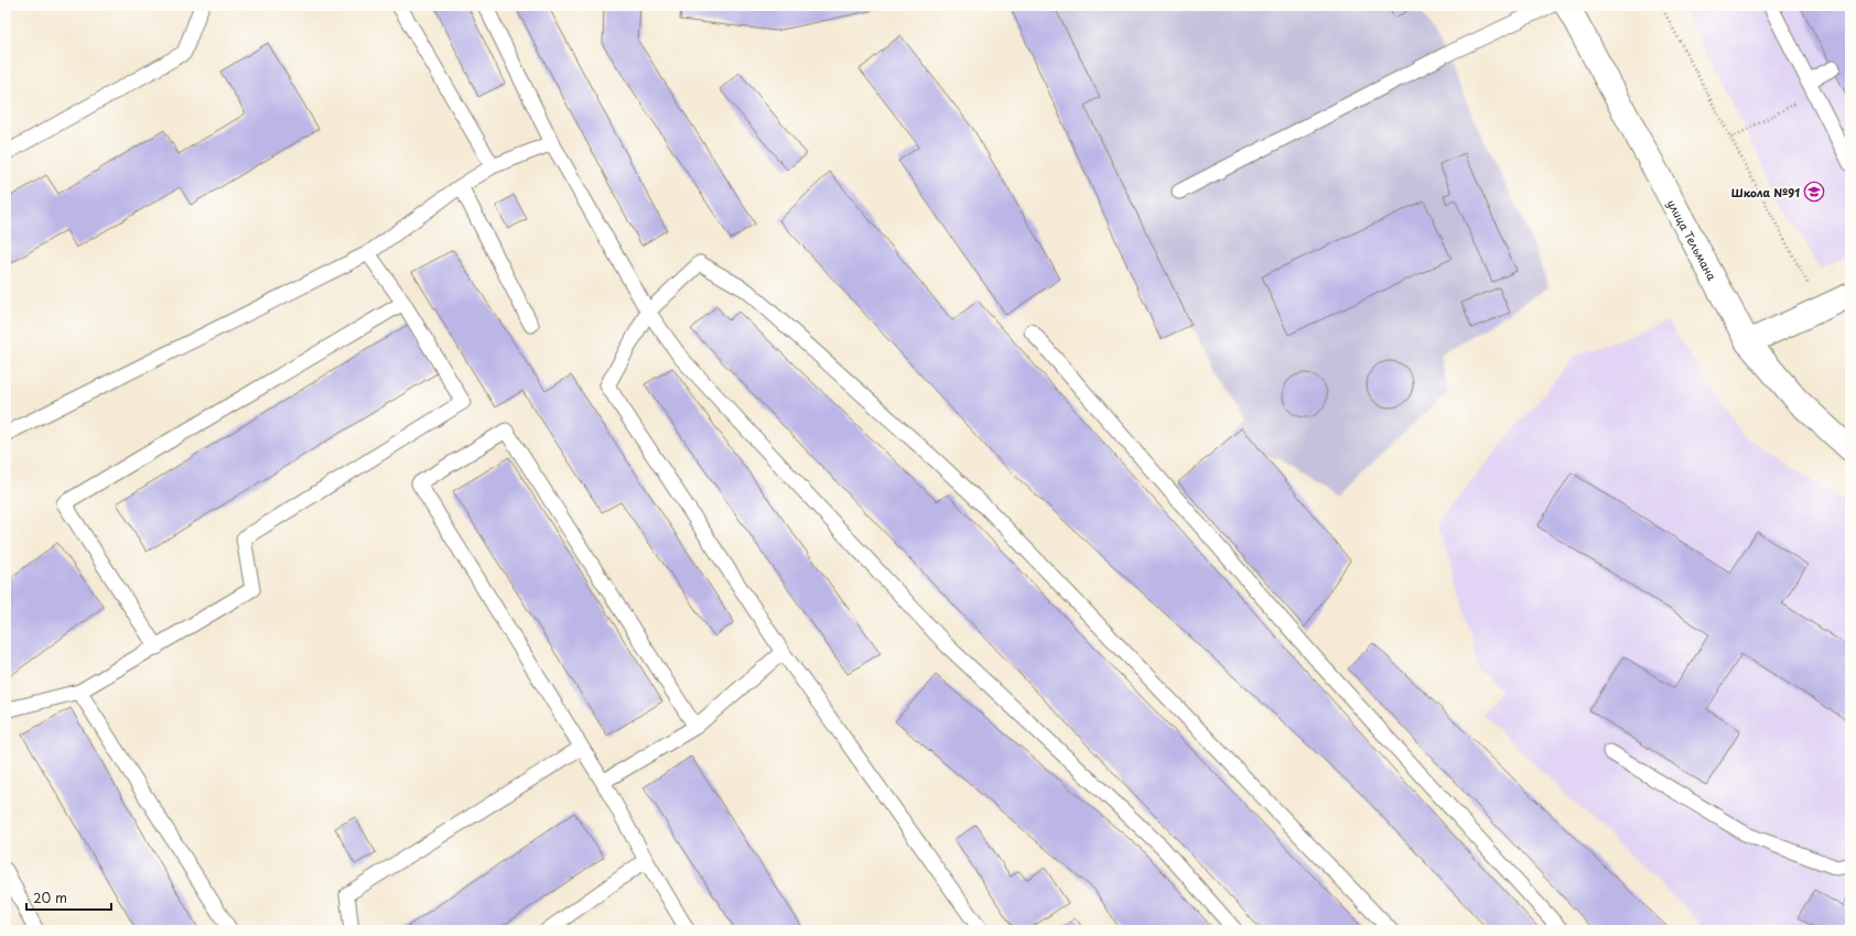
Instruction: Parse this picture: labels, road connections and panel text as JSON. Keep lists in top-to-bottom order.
{
  "streets": {
    "main road": ["улица Тельмана"]
  },
  "places": {
    "school or university": ["Школа №91"]
  },
  "scale_bar": "20 m"
}
